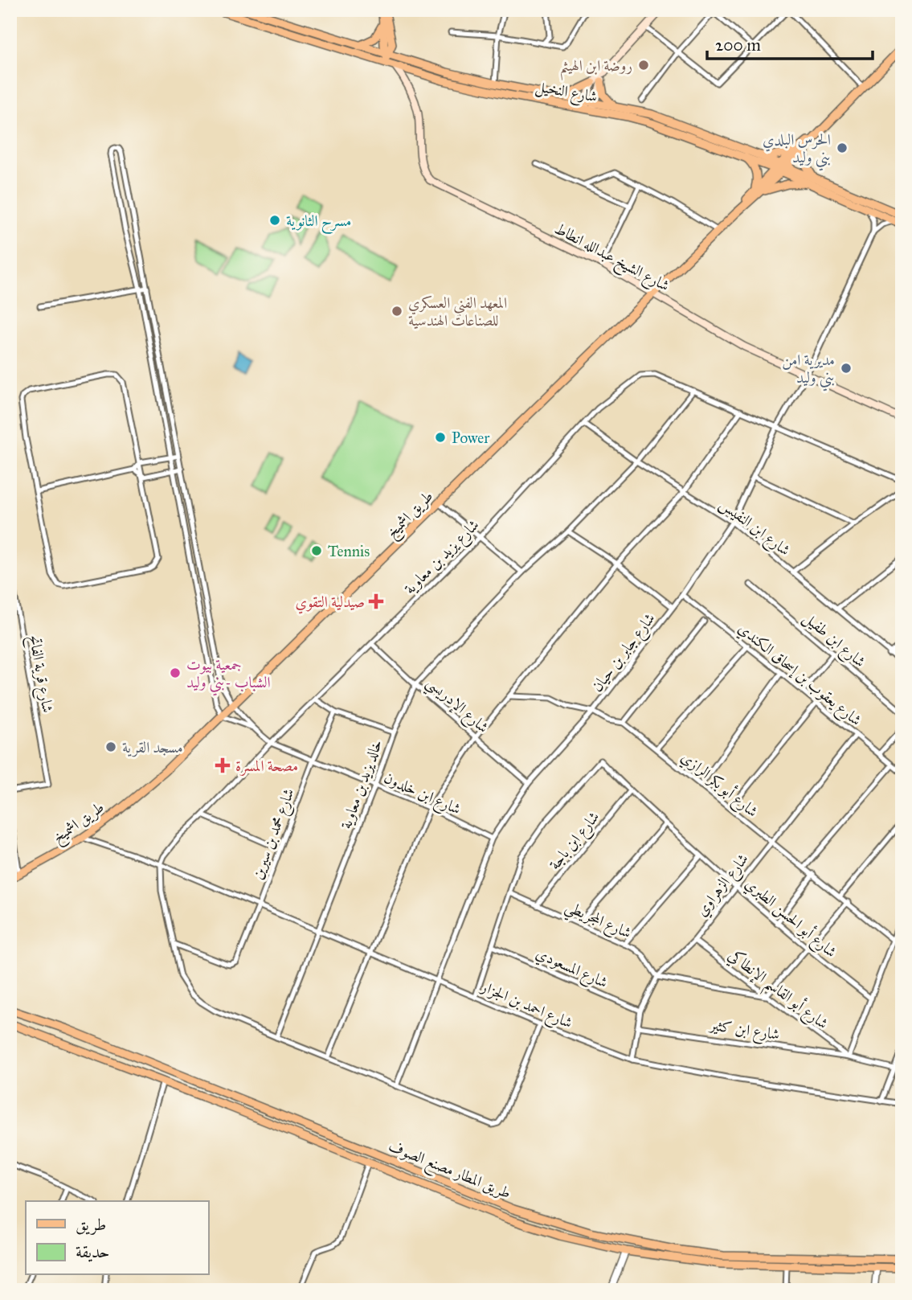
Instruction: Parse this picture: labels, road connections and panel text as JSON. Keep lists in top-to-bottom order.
{
  "streets": {
    "main road": [
      "شارع النخيل",
      "شارع الشيخ عبدالله انطاط",
      "طريق اشميخ",
      "طريق المطار مصنع الصوف"
    ],
    "street": [
      "شارع ابن النفيس",
      "شارع يزيد بن معاوية",
      "شارع ابن طفيل",
      "شارع جابر بن حيان",
      "شارع قرية الفاتح",
      "شارع يعقوب بن إسحاق الكندي",
      "شارع الإدريسي",
      "خالد يزيد بن معاوية",
      "شارع أبو بكر الرازي",
      "شارع ابن خلدون",
      "شارع محمد بن سيرين",
      "شارع ابن باجة",
      "شارع الزهراوي",
      "شارع أبو الحسن الطبري",
      "شارع المجريطي",
      "شارع المسعودي",
      "شارع أبو القاسم الإنطاكي",
      "شارع احمد بن الجزار",
      "شارع ابن كثير"
    ]
  },
  "crossings": [
    ["شارع النخيل", "شارع الشيخ عبدالله انطاط"],
    ["شارع النخيل", "طريق اشميخ"],
    ["شارع الشيخ عبدالله انطاط", "طريق اشميخ"],
    ["شارع الشيخ عبدالله انطاط", "شارع جابر بن حيان"],
    ["طريق اشميخ", "شارع احمد بن الجزار"],
    ["شارع ابن النفيس", "شارع يزيد بن معاوية"],
    ["شارع ابن النفيس", "شارع جابر بن حيان"],
    ["شارع ابن النفيس", "خالد يزيد بن معاوية"],
    ["شارع يزيد بن معاوية", "شارع جابر بن حيان"],
    ["شارع يزيد بن معاوية", "شارع الإدريسي"],
    ["شارع يزيد بن معاوية", "خالد يزيد بن معاوية"],
    ["شارع يزيد بن معاوية", "شارع ابن خلدون"],
    ["شارع يزيد بن معاوية", "شارع احمد بن الجزار"],
    ["شارع جابر بن حيان", "شارع يعقوب بن إسحاق الكندي"],
    ["شارع جابر بن حيان", "شارع الإدريسي"],
    ["شارع جابر بن حيان", "شارع أبو بكر الرازي"],
    ["شارع جابر بن حيان", "شارع ابن خلدون"],
    ["شارع جابر بن حيان", "شارع احمد بن الجزار"],
    ["شارع يعقوب بن إسحاق الكندي", "شارع الزهراوي"],
    ["شارع الإدريسي", "خالد يزيد بن معاوية"],
    ["خالد يزيد بن معاوية", "شارع ابن خلدون"],
    ["خالد يزيد بن معاوية", "شارع احمد بن الجزار"],
    ["شارع أبو بكر الرازي", "شارع الزهراوي"],
    ["شارع ابن خلدون", "شارع محمد بن سيرين"],
    ["شارع محمد بن سيرين", "شارع احمد بن الجزار"],
    ["شارع ابن باجة", "شارع أبو الحسن الطبري"],
    ["شارع ابن باجة", "شارع المجريطي"],
    ["شارع الزهراوي", "شارع أبو الحسن الطبري"],
    ["شارع الزهراوي", "شارع المجريطي"],
    ["شارع الزهراوي", "شارع المسعودي"],
    ["شارع الزهراوي", "شارع أبو القاسم الإنطاكي"],
    ["شارع الزهراوي", "شارع احمد بن الجزار"],
    ["شارع الزهراوي", "شارع ابن كثير"],
    ["شارع أبو الحسن الطبري", "شارع المجريطي"],
    ["شارع أبو القاسم الإنطاكي", "شارع ابن كثير"]
  ],
  "places": {
    "other": [
      "روضة ابن الهيثم",
      "الحرس البلدي بني وليد",
      "مسرح الثانوية",
      "المعهد الفني العسكري للصناعات الهندسية",
      "مديرية امن بني وليد",
      "Power",
      "Tennis",
      "جمعية بيوت الشباب -بني وليد",
      "مسجد القرية"
    ],
    "health": ["صيدلية التقوي", "مصحة المسرة"]
  },
  "legend": ["طريق", "حديقة"],
  "scale_bar": "200 m"
}
